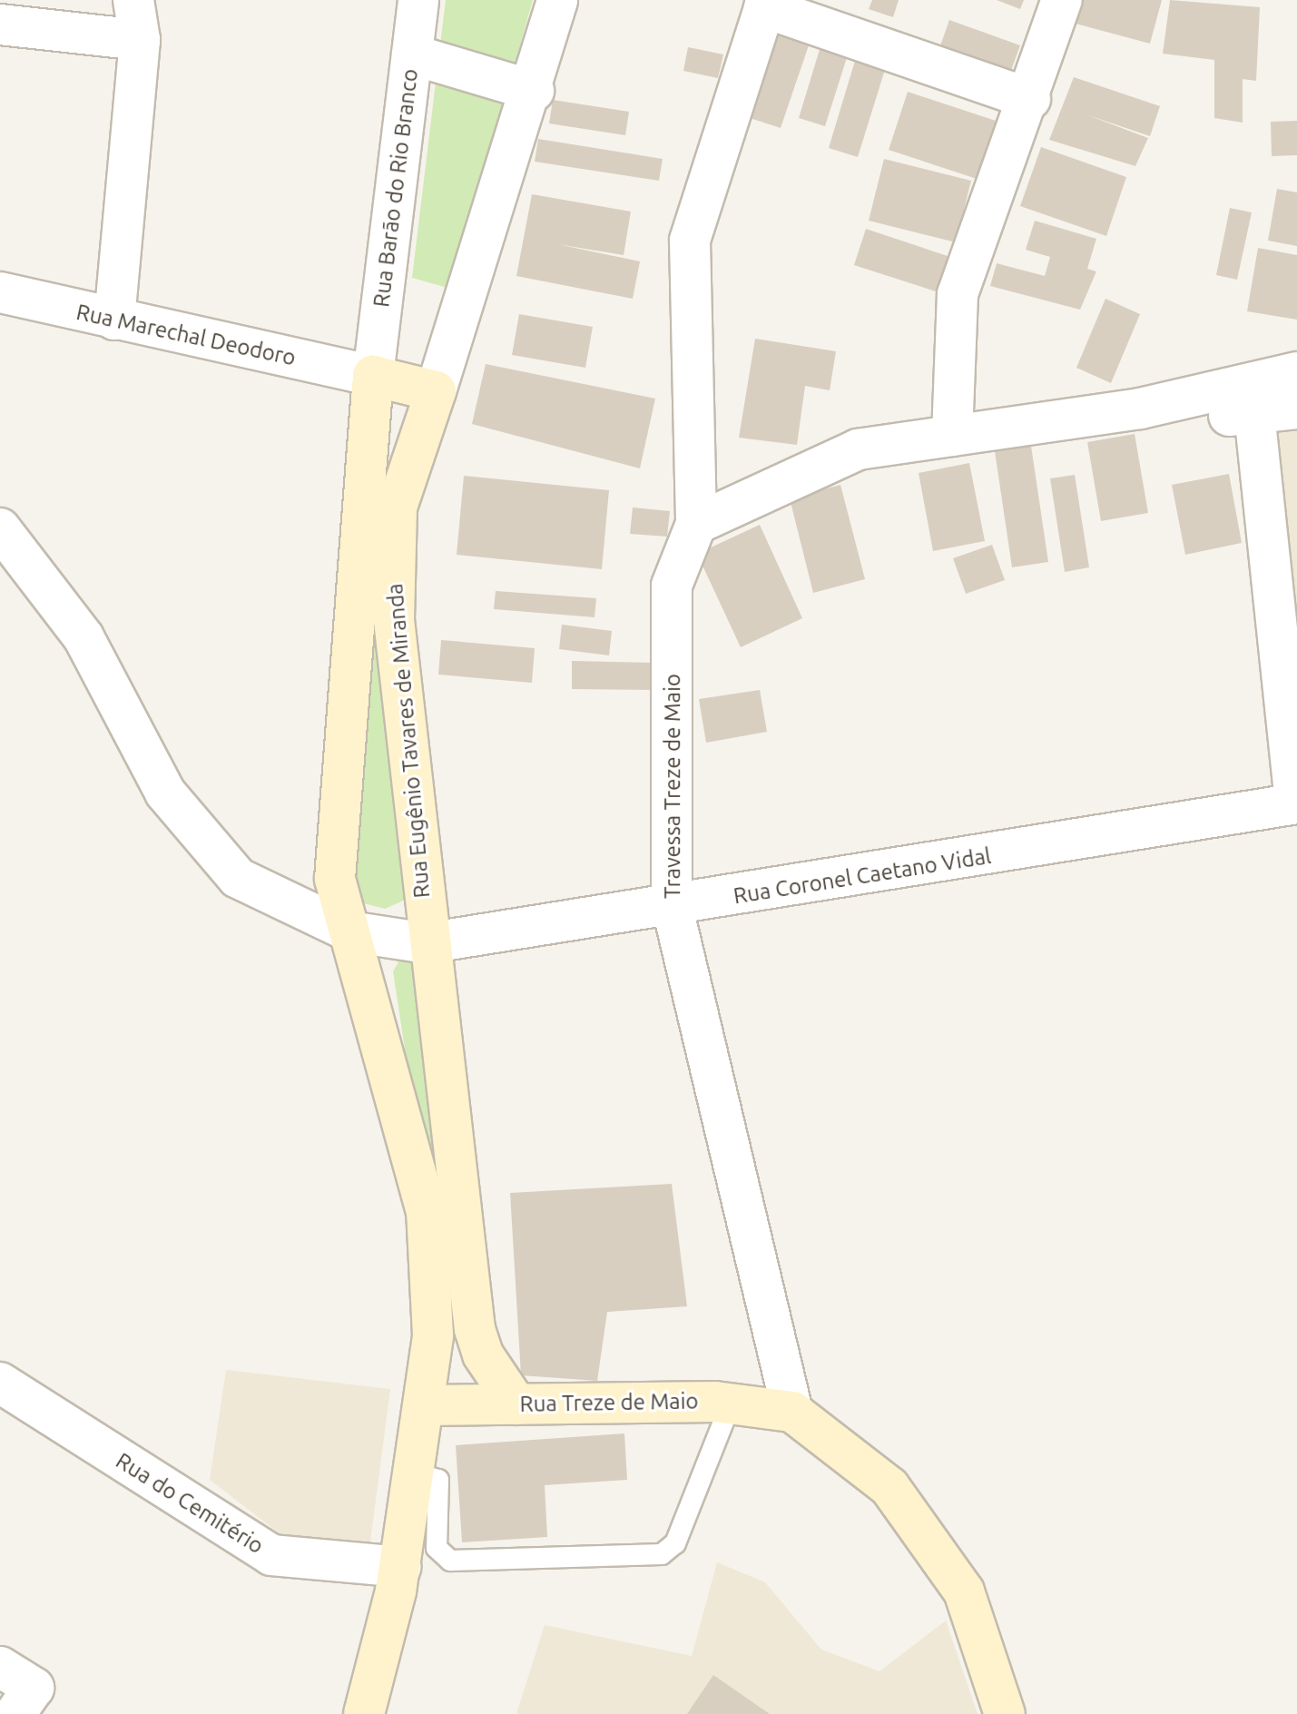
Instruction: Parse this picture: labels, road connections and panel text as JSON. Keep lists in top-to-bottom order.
{
  "streets": {
    "street": [
      "Rua Barão do Rio Branco",
      "Rua Marechal Deodoro",
      "Rua Eugênio Tavares de Miranda",
      "Travessa Treze de Maio",
      "Rua Coronel Caetano Vidal",
      "Rua Treze de Maio",
      "Rua do Cemitério"
    ]
  },
  "crossings": [
    ["Rua Barão do Rio Branco", "Rua Marechal Deodoro"],
    ["Rua Barão do Rio Branco", "Rua Eugênio Tavares de Miranda"],
    ["Rua Marechal Deodoro", "Rua Eugênio Tavares de Miranda"],
    ["Rua Eugênio Tavares de Miranda", "Rua Coronel Caetano Vidal"],
    ["Rua Eugênio Tavares de Miranda", "Rua Treze de Maio"],
    ["Rua Eugênio Tavares de Miranda", "Rua do Cemitério"],
    ["Travessa Treze de Maio", "Rua Coronel Caetano Vidal"],
    ["Travessa Treze de Maio", "Rua Treze de Maio"]
  ]
}
